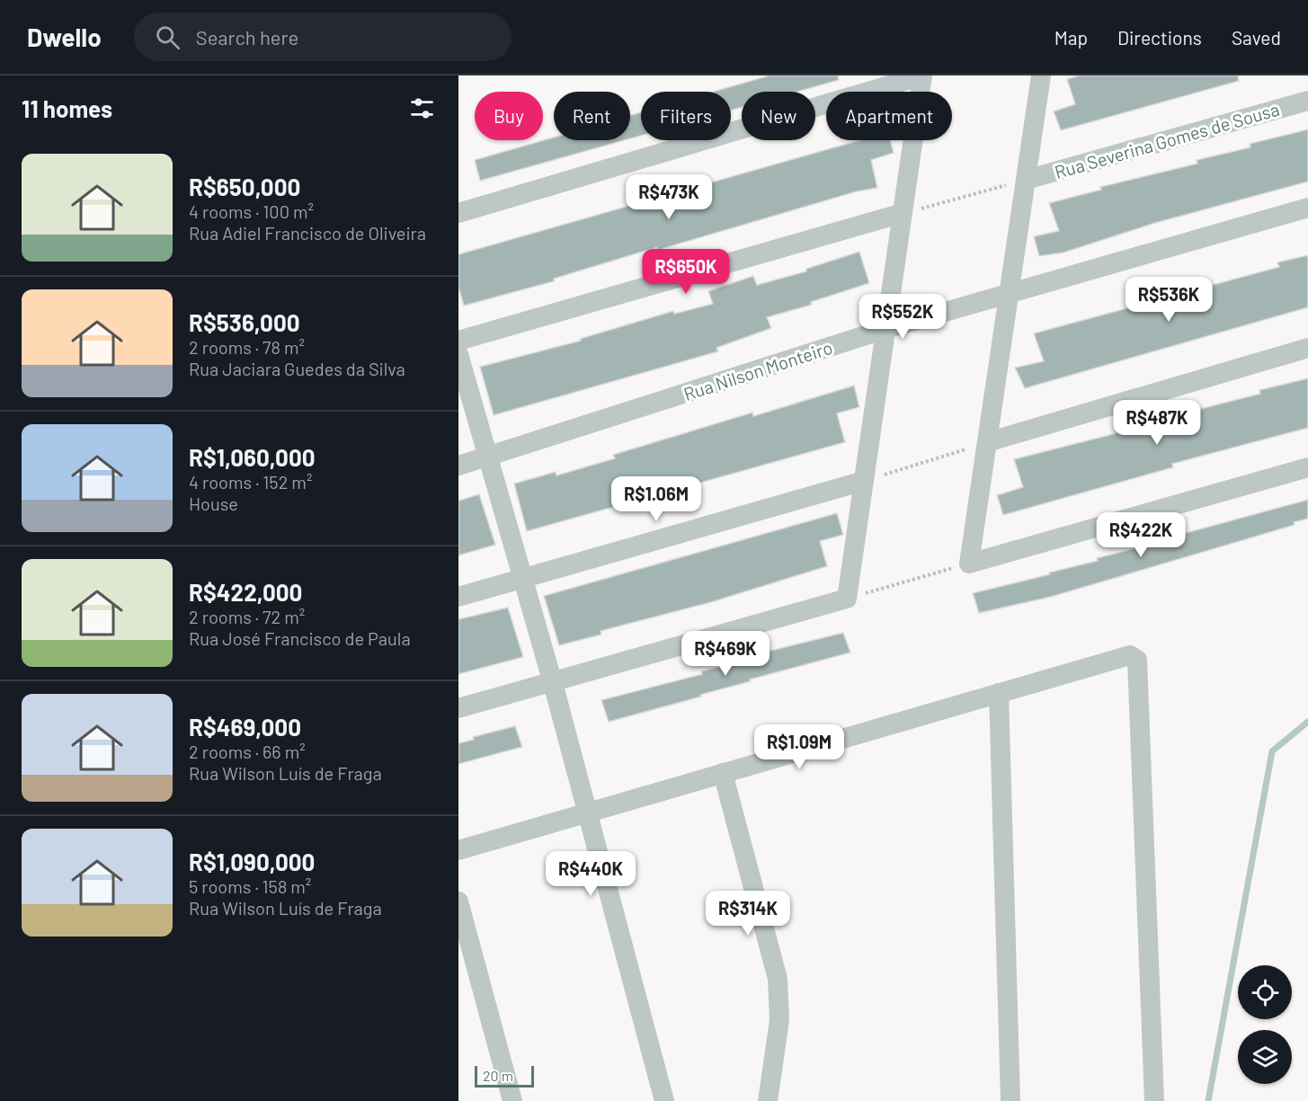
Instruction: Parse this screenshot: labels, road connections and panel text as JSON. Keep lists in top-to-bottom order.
{
  "streets": {
    "street": ["Rua Severina Gomes de Sousa", "Rua Nilson Monteiro"]
  },
  "scale_bar": "20 m",
  "page": {
    "header": "Dwello",
    "search": "Search here",
    "nav": ["Map", "Directions", "Saved"],
    "heading": "11 homes",
    "chip": [
      "Buy",
      "Rent",
      "Filters",
      "New",
      "Apartment"
    ],
    "list": [
      {
        "name": "R$650,000",
        "note": "4 rooms · 100 m² · Rua Adiel Francisco de Oliveira"
      },
      {
        "name": "R$536,000",
        "note": "2 rooms · 78 m² · Rua Jaciara Guedes da Silva"
      },
      {
        "name": "R$1,060,000",
        "note": "4 rooms · 152 m² · House"
      },
      {
        "name": "R$422,000",
        "note": "2 rooms · 72 m² · Rua José Francisco de Paula"
      },
      {
        "name": "R$469,000",
        "note": "2 rooms · 66 m² · Rua Wilson Luís de Fraga"
      },
      {
        "name": "R$1,090,000",
        "note": "5 rooms · 158 m² · Rua Wilson Luís de Fraga"
      }
    ],
    "price": [
      "R$473K",
      "R$650K",
      "R$536K",
      "R$552K",
      "R$487K",
      "R$1.06M",
      "R$422K",
      "R$469K",
      "R$1.09M",
      "R$440K",
      "R$314K"
    ],
    "scale": "20 m"
  }
}
